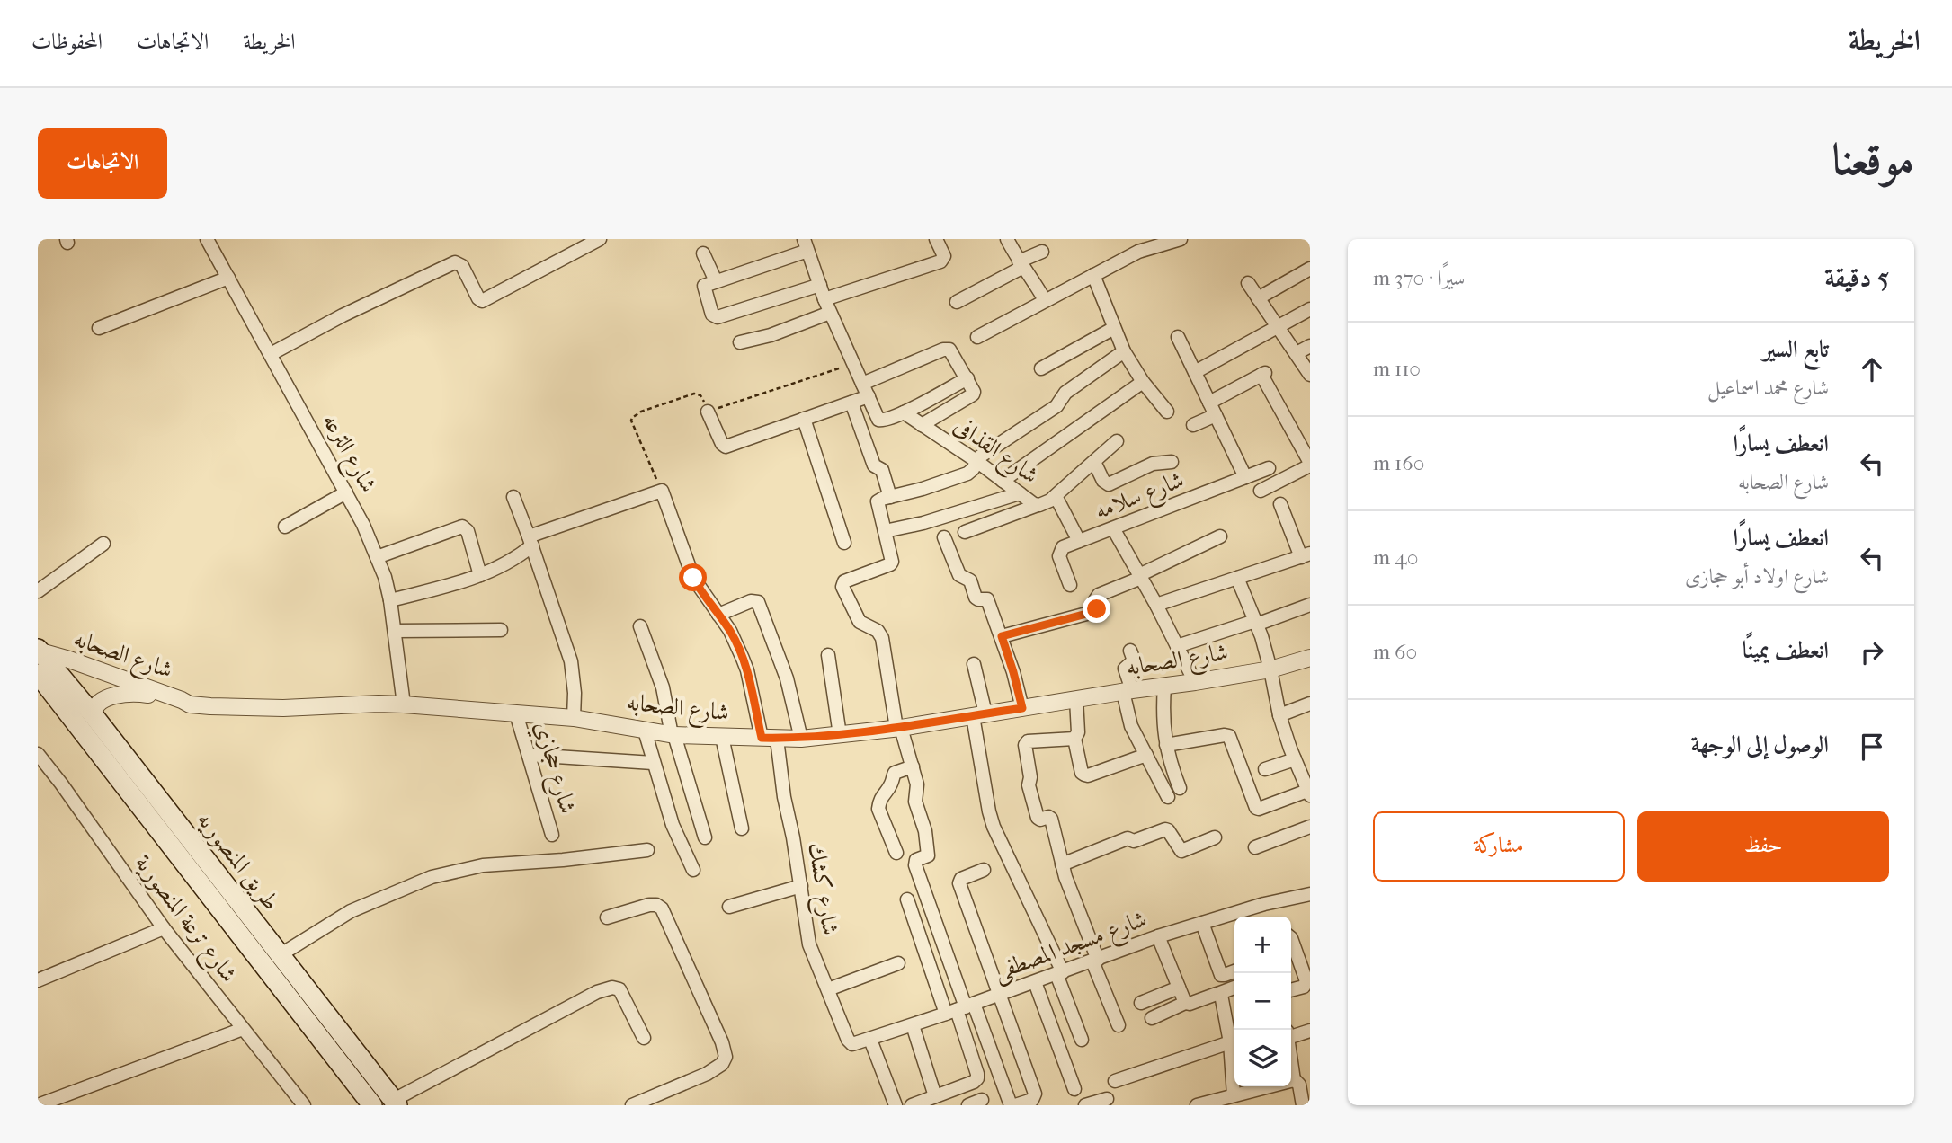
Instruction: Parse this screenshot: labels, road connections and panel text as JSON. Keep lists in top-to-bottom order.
{
  "streets": {
    "main road": ["طريق المنصوريه"],
    "street": [
      "شارع القذافى",
      "شارع الترعه",
      "شارع سلامه",
      "شارع الصحابه",
      "شارع حجازي",
      "شارع كشك",
      "شارع ترعة المنصورية",
      "شارع مسجد المصطفى"
    ]
  },
  "crossings": [
    ["شارع القذافى", "شارع سلامه"],
    ["شارع الترعه", "شارع الصحابه"],
    ["شارع الصحابه", "شارع حجازي"],
    ["شارع الصحابه", "طريق المنصوريه"],
    ["شارع الصحابه", "شارع كشك"],
    ["شارع كشك", "شارع مسجد المصطفى"]
  ],
  "page": {
    "header": "الخريطة",
    "nav": ["الخريطة", "الاتجاهات", "المحفوظات"],
    "title": "موقعنا",
    "buttons": [
      "الاتجاهات",
      ["حفظ", "مشاركة"]
    ],
    "heading": ["5 دقيقة", "سيرًا · 370 m"],
    "list": [
      ["تابع السير", "شارع محمد اسماعيل", "110 m"],
      ["انعطف يسارًا", "شارع الصحابه", "160 m"],
      ["انعطف يسارًا", "شارع اولاد أبو حجازى", "40 m"],
      ["انعطف يمينًا", "60 m"],
      "الوصول إلى الوجهة"
    ],
    "map_buttons": ["+", "−"]
  }
}
